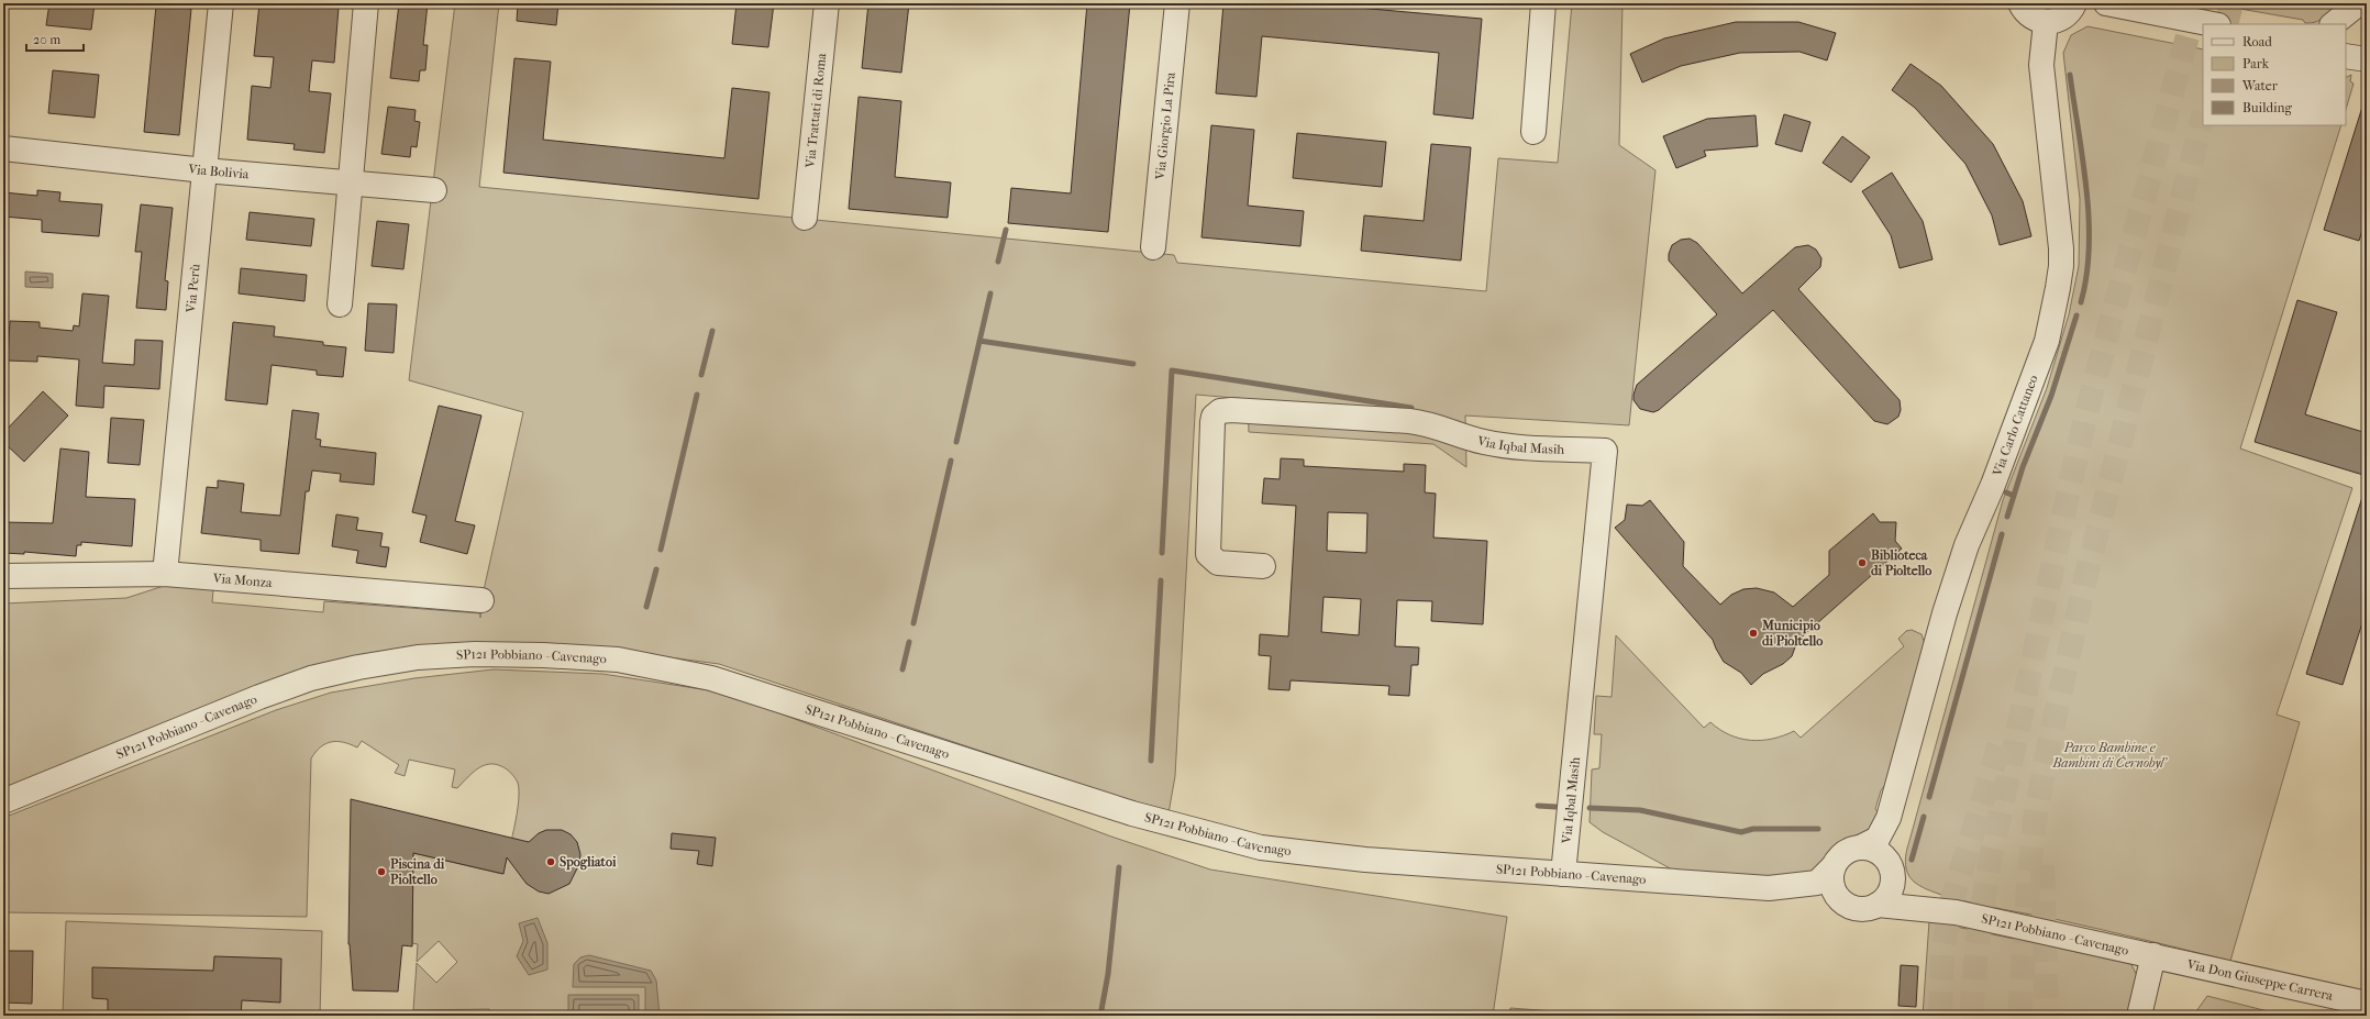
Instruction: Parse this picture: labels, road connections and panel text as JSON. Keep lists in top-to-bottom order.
{
  "streets": {
    "street": [
      "Via Trattati di Roma",
      "Via Giorgio La Pira",
      "Via Bolivia",
      "Via Perù",
      "Via Carlo Cattaneo",
      "Via Iqbal Masih",
      "Via Monza",
      "SP121 Pobbiano - Cavenago",
      "Via Don Giuseppe Carrera"
    ]
  },
  "crossings": [
    ["Via Bolivia", "Via Perù"],
    ["Via Perù", "Via Monza"],
    ["Via Carlo Cattaneo", "SP121 Pobbiano - Cavenago"],
    ["Via Iqbal Masih", "SP121 Pobbiano - Cavenago"],
    ["SP121 Pobbiano - Cavenago", "Via Don Giuseppe Carrera"]
  ],
  "parks": ["Parco Bambine e Bambini di Černobyl’"],
  "places": [
    "Biblioteca di Pioltello",
    "Municipio di Pioltello",
    "Spogliatoi",
    "Piscina di Pioltello"
  ],
  "legend": [
    "Road",
    "Park",
    "Water",
    "Building"
  ],
  "scale_bar": "20 m"
}
